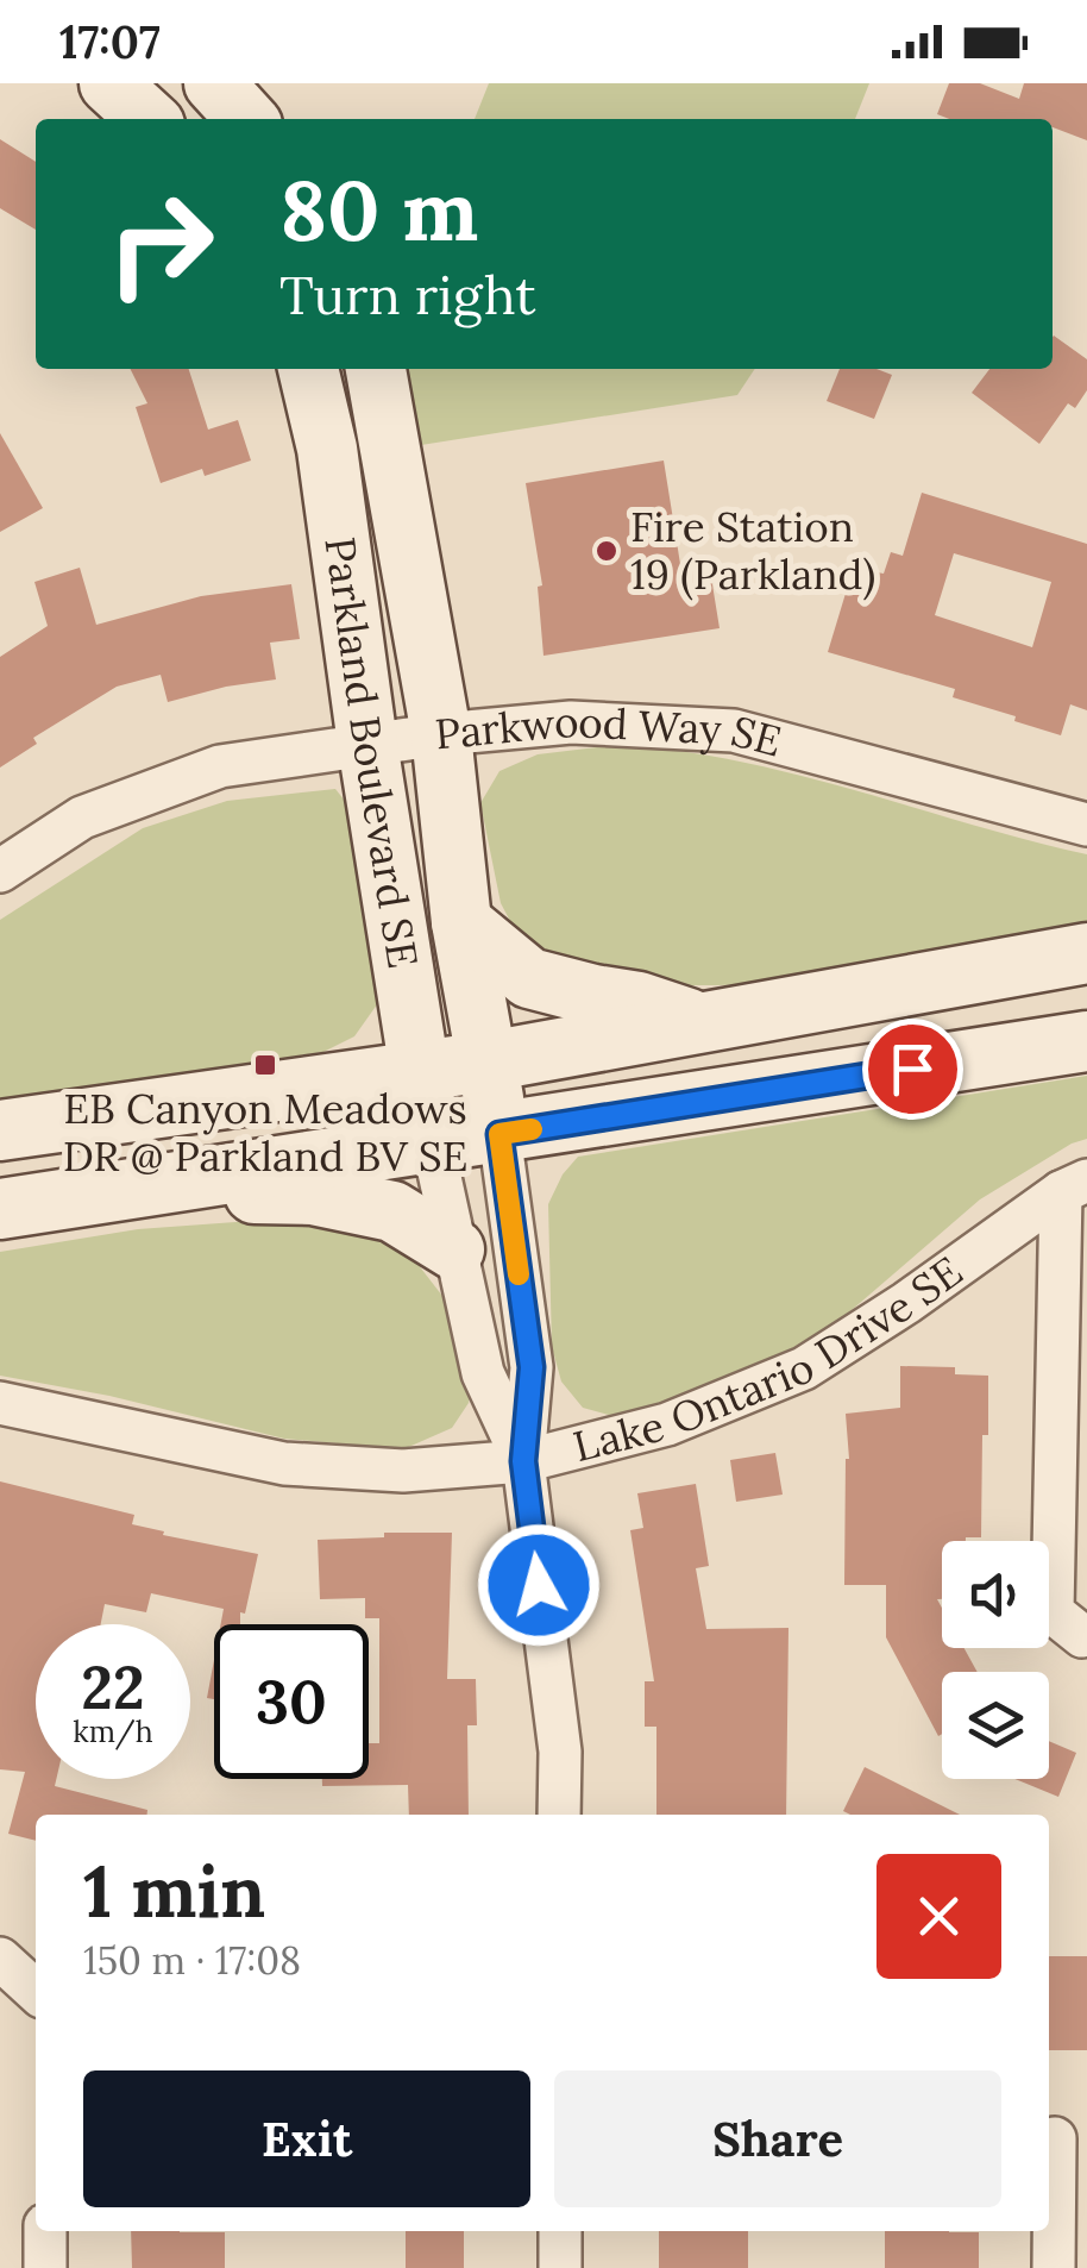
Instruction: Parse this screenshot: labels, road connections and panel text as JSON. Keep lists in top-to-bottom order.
{
  "streets": {
    "main road": ["Parkland Boulevard SE"],
    "street": ["Parkwood Way SE", "Lake Ontario Drive SE"]
  },
  "crossings": [
    ["Parkwood Way SE", "Parkland Boulevard SE"]
  ],
  "places": {
    "other": ["Fire Station 19 (Parkland)"],
    "transit": ["EB Canyon Meadows DR @ Parkland BV SE"]
  },
  "page": {
    "status": "17:07",
    "turn": ["80 m", "Turn right"],
    "speed": "22 km/h",
    "limit": "30",
    "heading": ["1 min", "150 m · 17:08"],
    "buttons": ["Exit", "Share"]
  }
}
